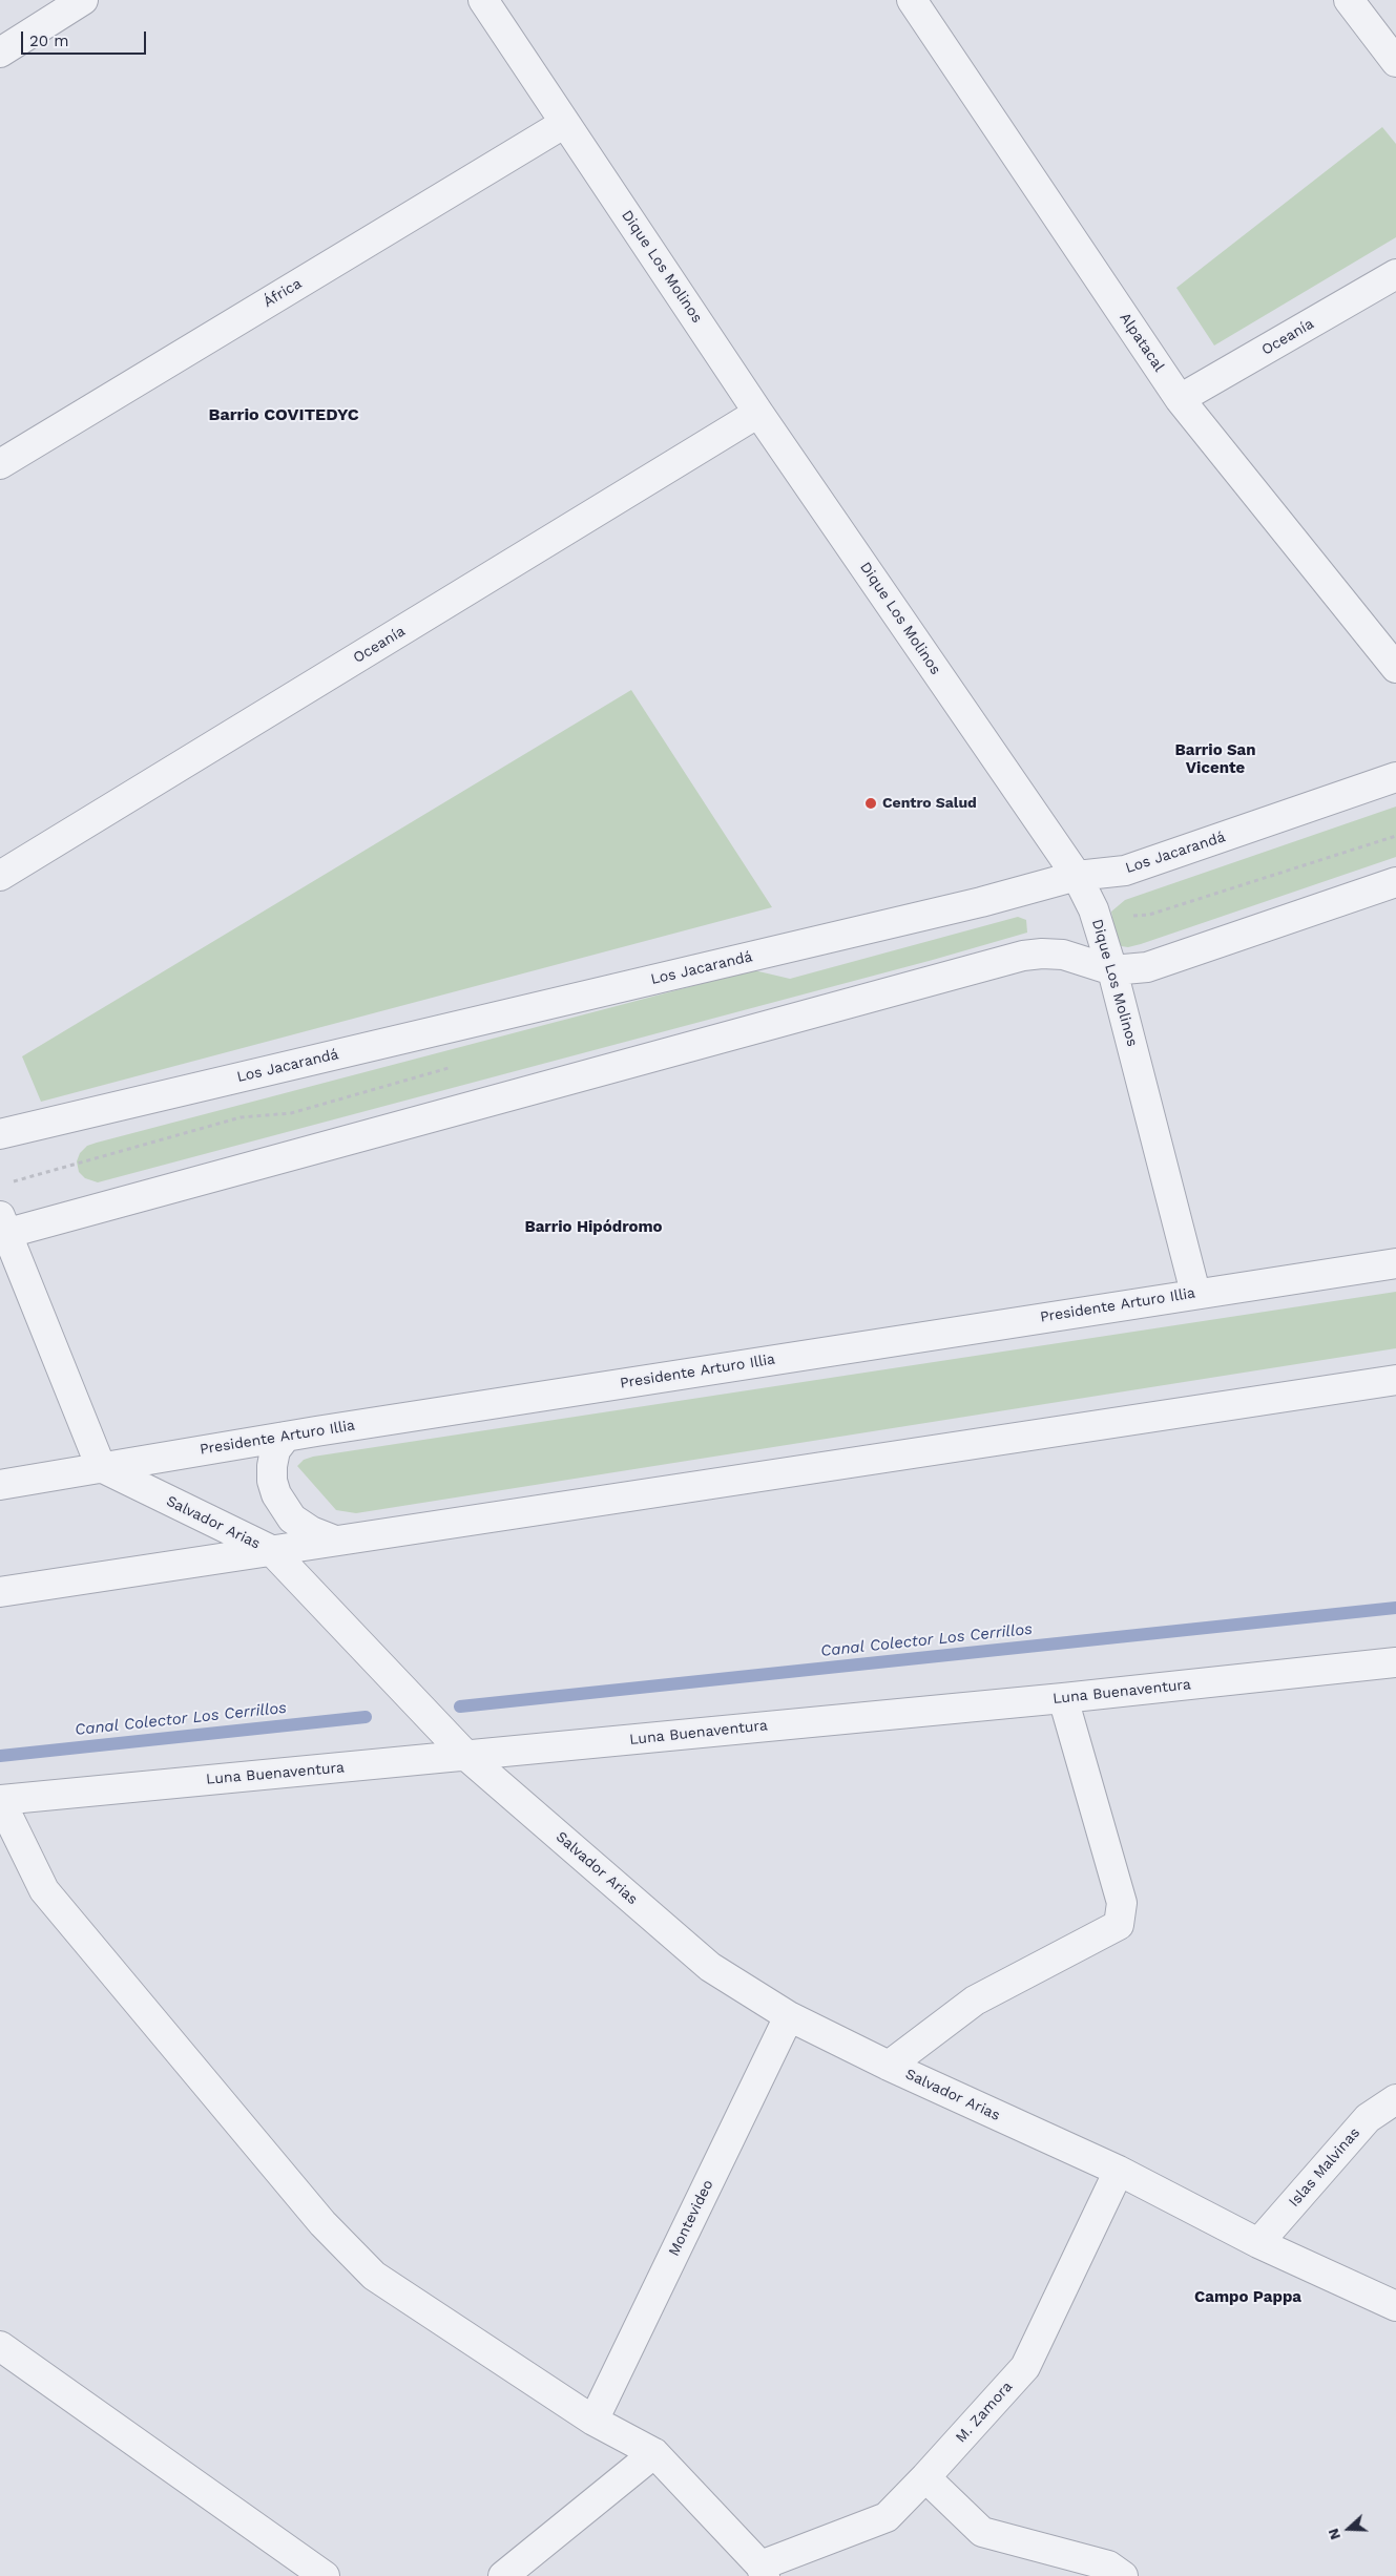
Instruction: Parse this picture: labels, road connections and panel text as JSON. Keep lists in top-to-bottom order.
{
  "streets": {
    "street": [
      "Dique Los Molinos",
      "África",
      "Oceanía",
      "Alpatacal",
      "Los Jacarandá",
      "Presidente Arturo Illia",
      "Salvador Arias",
      "Luna Buenaventura",
      "Islas Malvinas",
      "Montevideo",
      "M. Zamora"
    ]
  },
  "crossings": [
    ["Dique Los Molinos", "África"],
    ["Dique Los Molinos", "Oceanía"],
    ["Dique Los Molinos", "Los Jacarandá"],
    ["Dique Los Molinos", "Presidente Arturo Illia"],
    ["Oceanía", "Alpatacal"],
    ["Presidente Arturo Illia", "Salvador Arias"],
    ["Salvador Arias", "Luna Buenaventura"],
    ["Salvador Arias", "Islas Malvinas"],
    ["Salvador Arias", "Montevideo"],
    ["Salvador Arias", "M. Zamora"]
  ],
  "districts": [
    "Barrio COVITEDYC",
    "Barrio San Vicente",
    "Barrio Hipódromo",
    "Campo Pappa"
  ],
  "water": ["Canal Colector Los Cerrillos"],
  "places": ["Centro Salud"],
  "scale_bar": "20 m",
  "north": "left"
}
